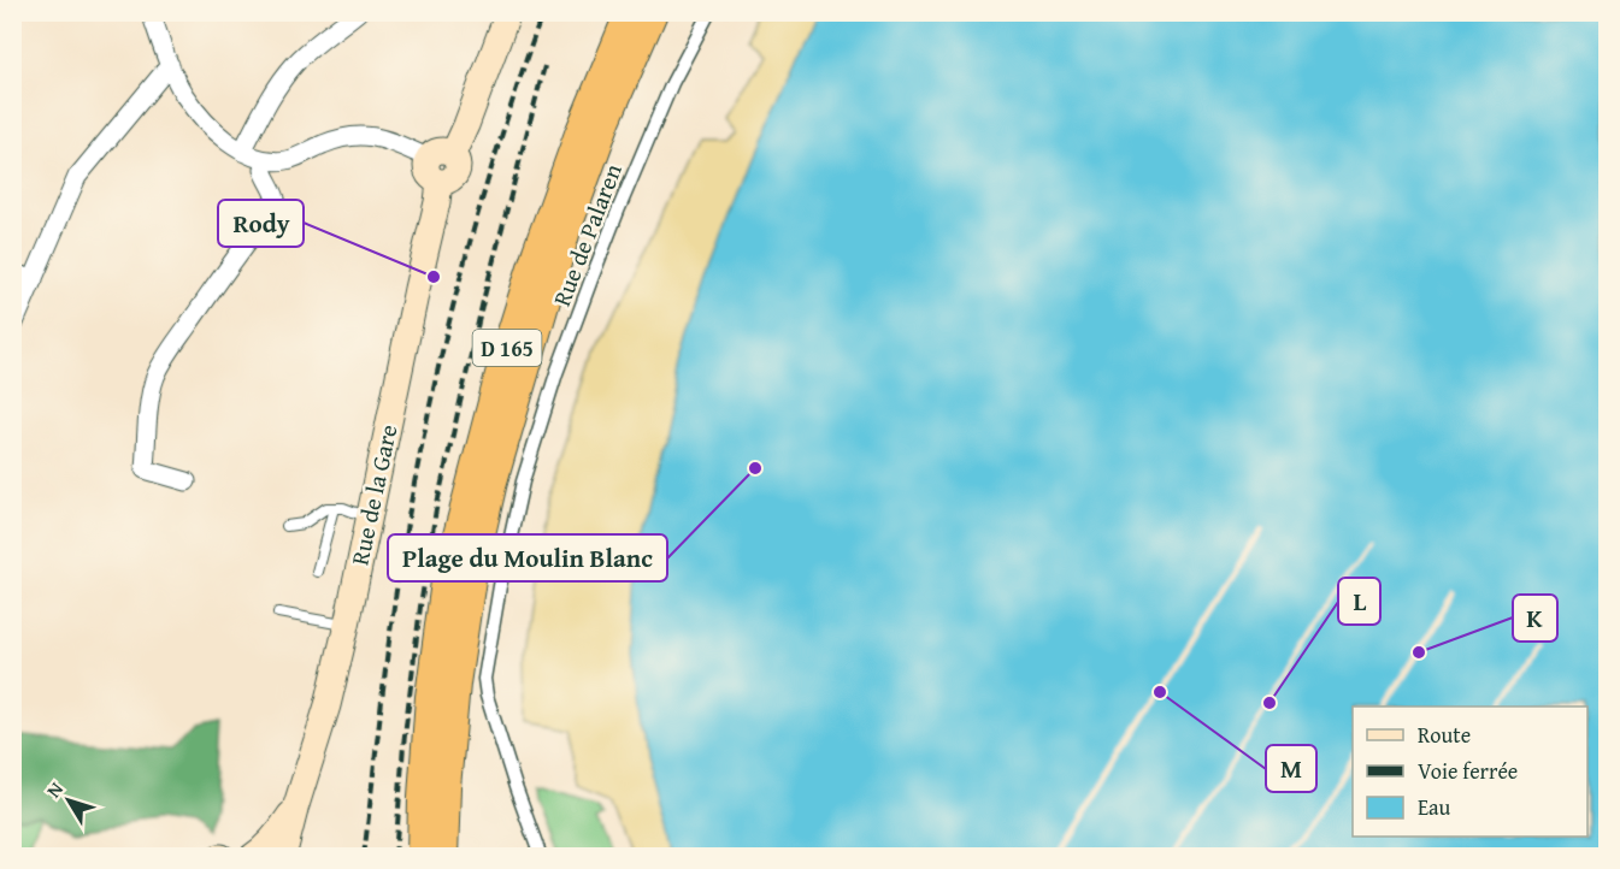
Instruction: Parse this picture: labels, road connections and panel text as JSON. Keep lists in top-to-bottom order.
{
  "streets": {
    "highway": ["D 165"],
    "main road": ["Rue de la Gare"],
    "street": ["Rue de Palaren"]
  },
  "places": [
    "Rody",
    "Plage du Moulin Blanc",
    "K",
    "M",
    "L"
  ],
  "legend": ["Route", "Voie ferrée", "Eau"],
  "north": "top left"
}
